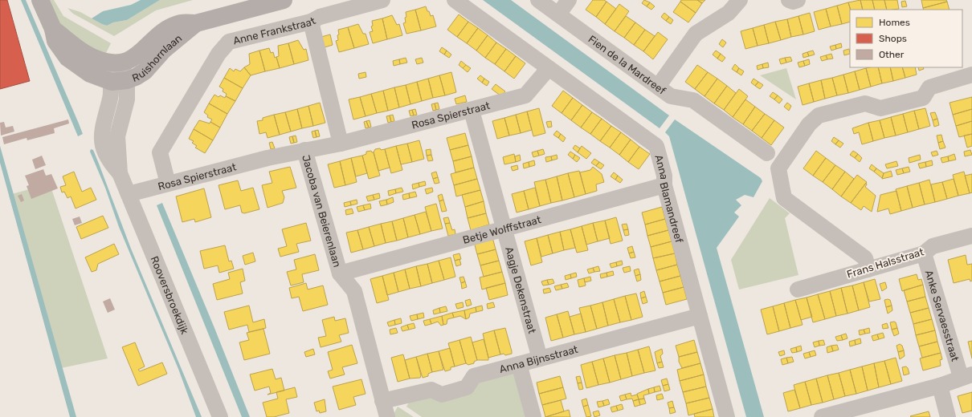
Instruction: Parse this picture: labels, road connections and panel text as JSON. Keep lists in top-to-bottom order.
{
  "streets": {
    "main road": ["Ruishornlaan"],
    "street": [
      "Anne Frankstraat",
      "Fien de la Mardreef",
      "Rosa Spierstraat",
      "Anna Blamandreef",
      "Jacoba van Beierenlaan",
      "Betje Wolffstraat",
      "Frans Halsstraat",
      "Aagje Dekenstraat",
      "Rooversbroekdijk",
      "Anke Servaesstraat",
      "Anna Bijnsstraat"
    ]
  },
  "crossings": [
    ["Anne Frankstraat", "Rosa Spierstraat"],
    ["Ruishornlaan", "Rooversbroekdijk"],
    ["Rosa Spierstraat", "Anna Blamandreef"],
    ["Rosa Spierstraat", "Jacoba van Beierenlaan"],
    ["Rosa Spierstraat", "Aagje Dekenstraat"],
    ["Rosa Spierstraat", "Rooversbroekdijk"],
    ["Anna Blamandreef", "Betje Wolffstraat"],
    ["Anna Blamandreef", "Anna Bijnsstraat"],
    ["Jacoba van Beierenlaan", "Betje Wolffstraat"],
    ["Jacoba van Beierenlaan", "Anna Bijnsstraat"],
    ["Betje Wolffstraat", "Aagje Dekenstraat"],
    ["Frans Halsstraat", "Anke Servaesstraat"],
    ["Aagje Dekenstraat", "Anna Bijnsstraat"]
  ],
  "legend": ["Homes", "Shops", "Other"]
}
